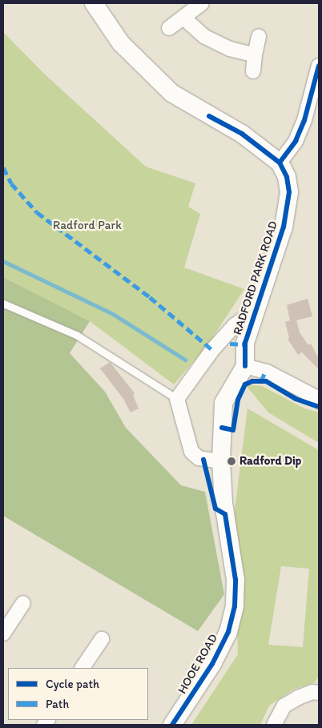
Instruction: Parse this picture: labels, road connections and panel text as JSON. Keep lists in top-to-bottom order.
{
  "streets": {
    "street": ["RADFORD PARK ROAD", "HOOE ROAD"]
  },
  "crossings": [
    ["RADFORD PARK ROAD", "HOOE ROAD"]
  ],
  "parks": ["Radford Park"],
  "places": ["Radford Dip"],
  "legend": ["Cycle path", "Path"]
}
